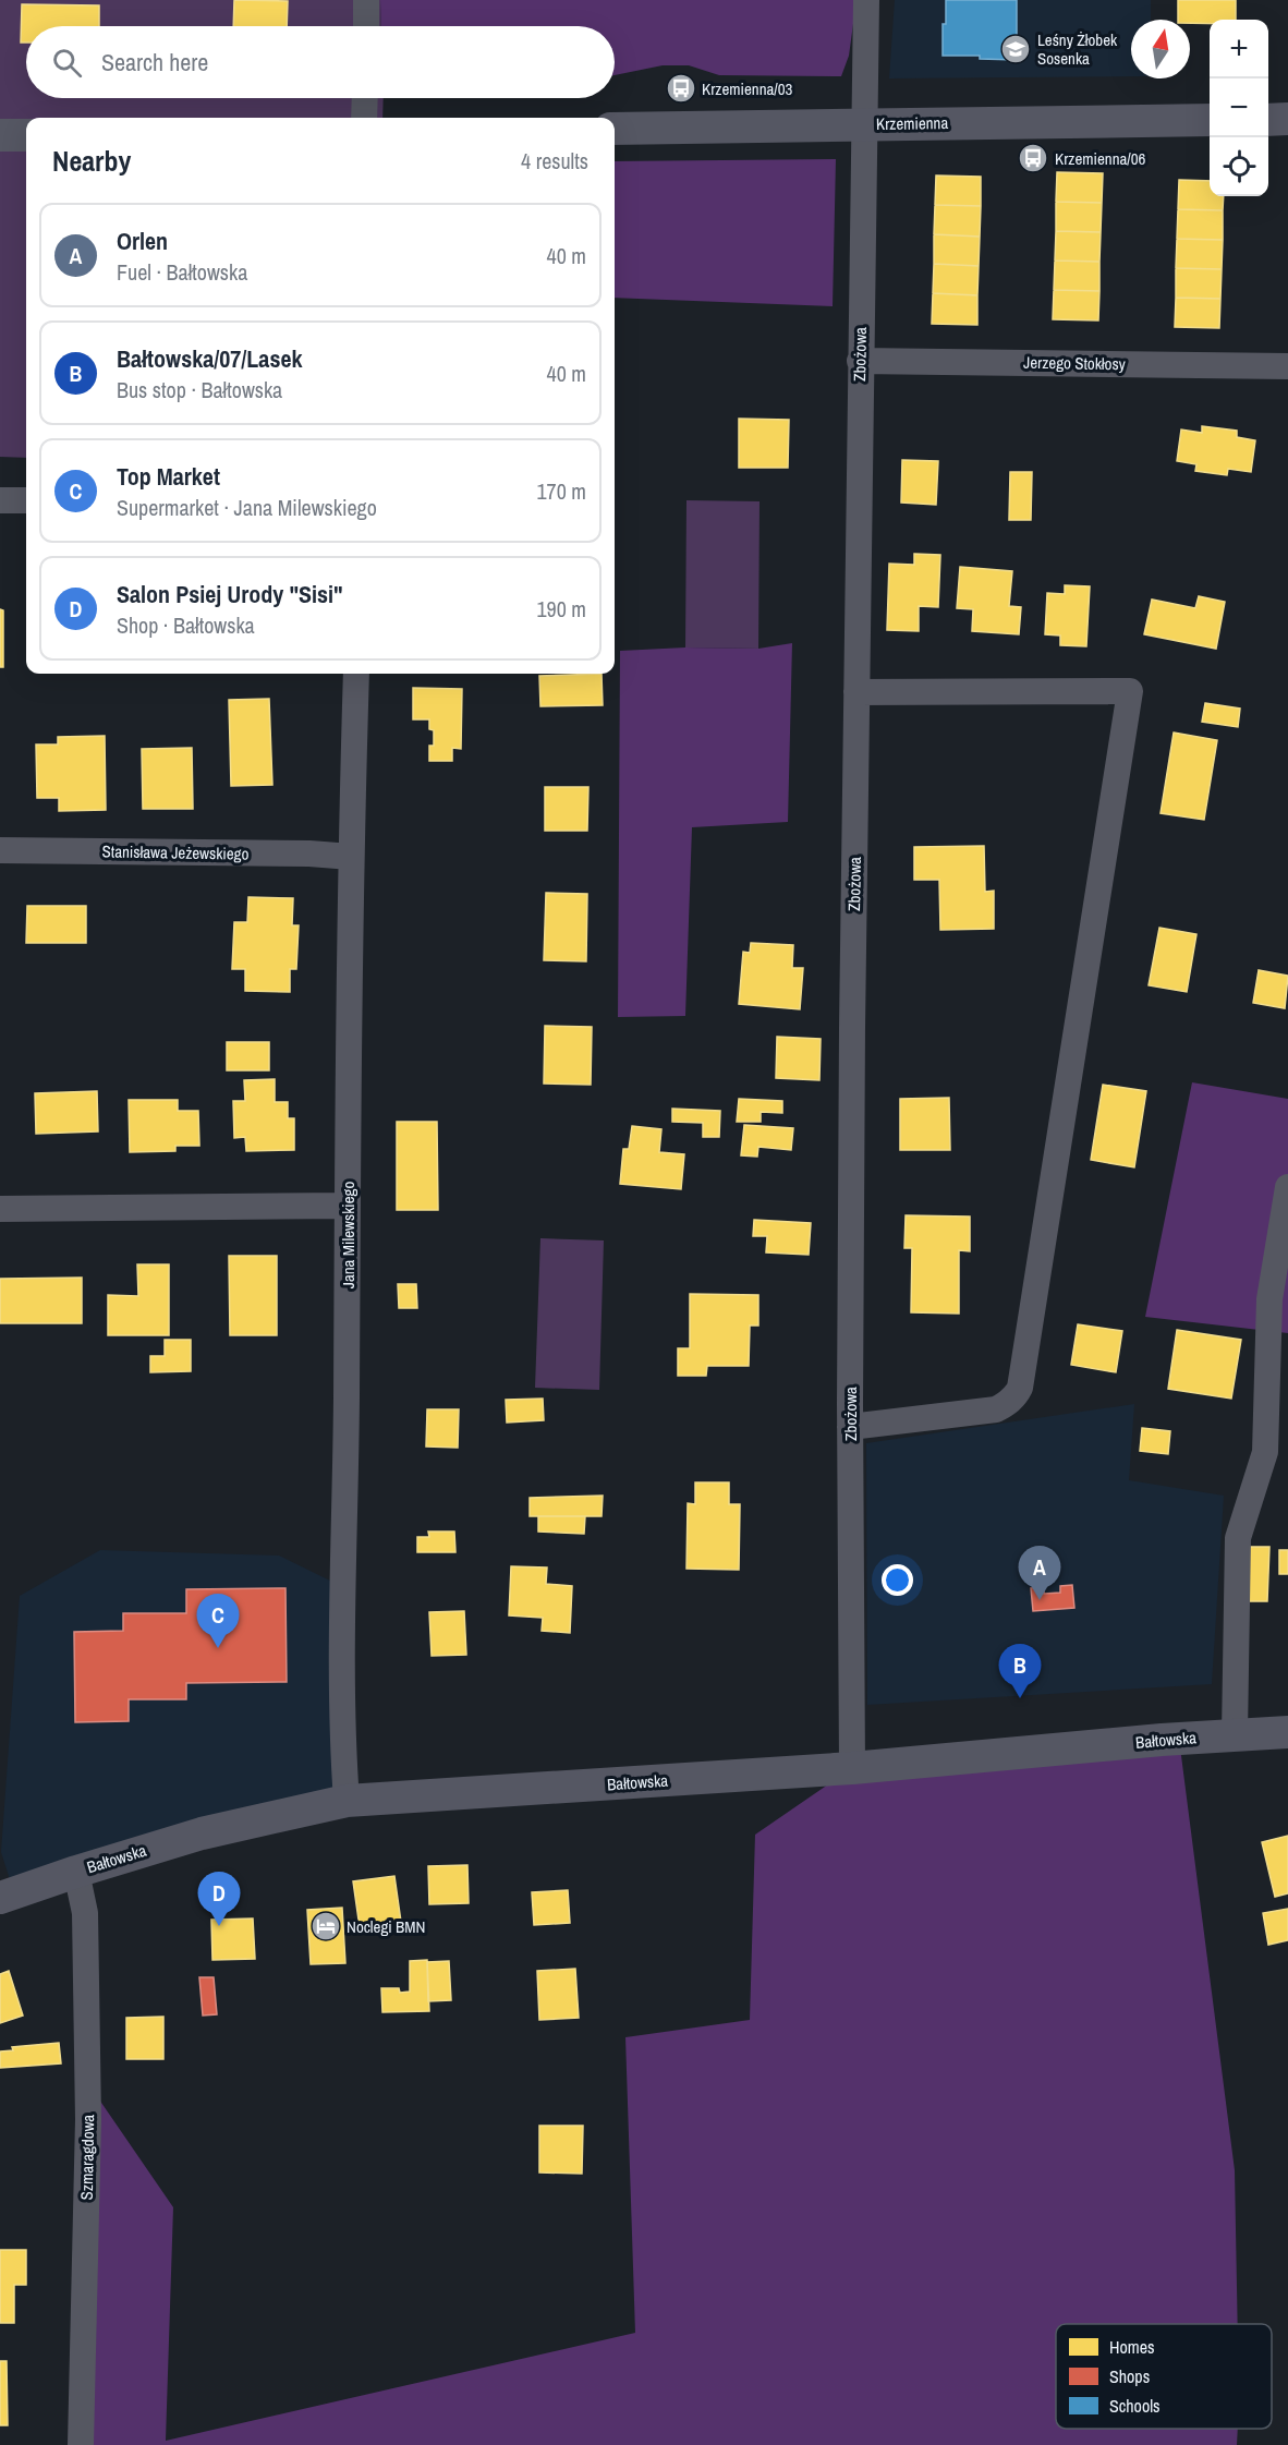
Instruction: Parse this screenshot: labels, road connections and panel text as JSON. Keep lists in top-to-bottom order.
{
  "streets": {
    "main road": ["Krzemienna", "Bałtowska"],
    "street": [
      "Zbożowa",
      "Jerzego Stokłosy",
      "Stanisława Jeżewskiego",
      "Jana Milewskiego",
      "Szmaragdowa"
    ]
  },
  "crossings": [
    ["Krzemienna", "Zbożowa"],
    ["Zbożowa", "Jerzego Stokłosy"],
    ["Zbożowa", "Bałtowska"],
    ["Stanisława Jeżewskiego", "Jana Milewskiego"],
    ["Jana Milewskiego", "Bałtowska"],
    ["Bałtowska", "Szmaragdowa"]
  ],
  "places": {
    "school or university": ["Leśny Żłobek Sosenka"],
    "bus stop": ["Krzemienna/03", "Krzemienna/06"],
    "hotel": ["Noclegi BMN"]
  },
  "legend": ["Homes", "Shops", "Schools"],
  "north": "top",
  "page": {
    "map_buttons": ["+", "−"],
    "search": "Search here",
    "heading": ["Nearby", "4 results"],
    "list": [
      {
        "mark": "A",
        "name": "Orlen",
        "note": "Fuel · Bałtowska",
        "value": "40 m"
      },
      {
        "mark": "B",
        "name": "Bałtowska/07/Lasek",
        "note": "Bus stop · Bałtowska",
        "value": "40 m"
      },
      {
        "mark": "C",
        "name": "Top Market",
        "note": "Supermarket · Jana Milewskiego",
        "value": "170 m"
      },
      {
        "mark": "D",
        "name": "Salon Psiej Urody \"Sisi\"",
        "note": "Shop · Bałtowska",
        "value": "190 m"
      }
    ],
    "pins": [
      "A",
      "C",
      "B",
      "D"
    ]
  }
}
